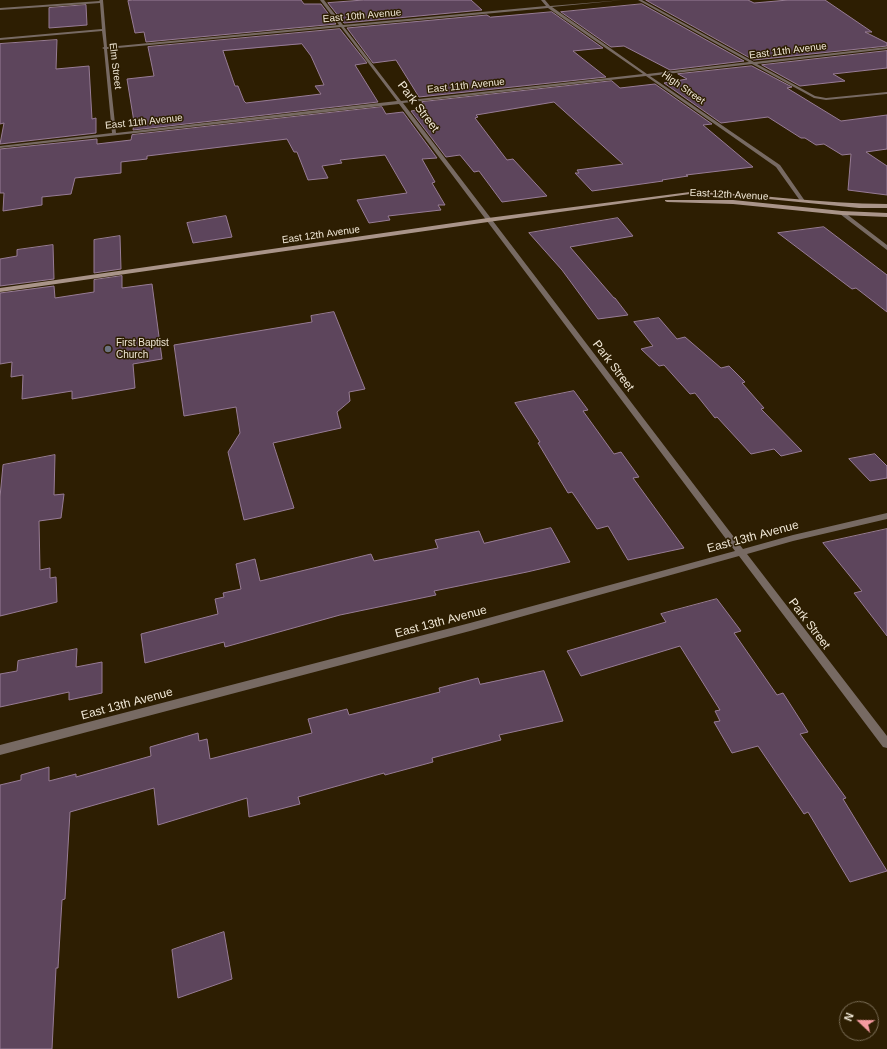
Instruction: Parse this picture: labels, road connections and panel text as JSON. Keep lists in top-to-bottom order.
{
  "streets": {
    "street": [
      "East 10th Avenue",
      "East 11th Avenue",
      "Elm Street",
      "High Street",
      "Park Street",
      "East 12th Avenue",
      "East 13th Avenue"
    ]
  },
  "crossings": [
    ["East 10th Avenue", "Elm Street"],
    ["East 10th Avenue", "High Street"],
    ["East 10th Avenue", "Park Street"],
    ["East 11th Avenue", "Elm Street"],
    ["East 11th Avenue", "High Street"],
    ["East 11th Avenue", "Park Street"],
    ["High Street", "East 12th Avenue"],
    ["Park Street", "East 12th Avenue"],
    ["Park Street", "East 13th Avenue"]
  ],
  "places": ["First Baptist Church"],
  "north": "left"
}
